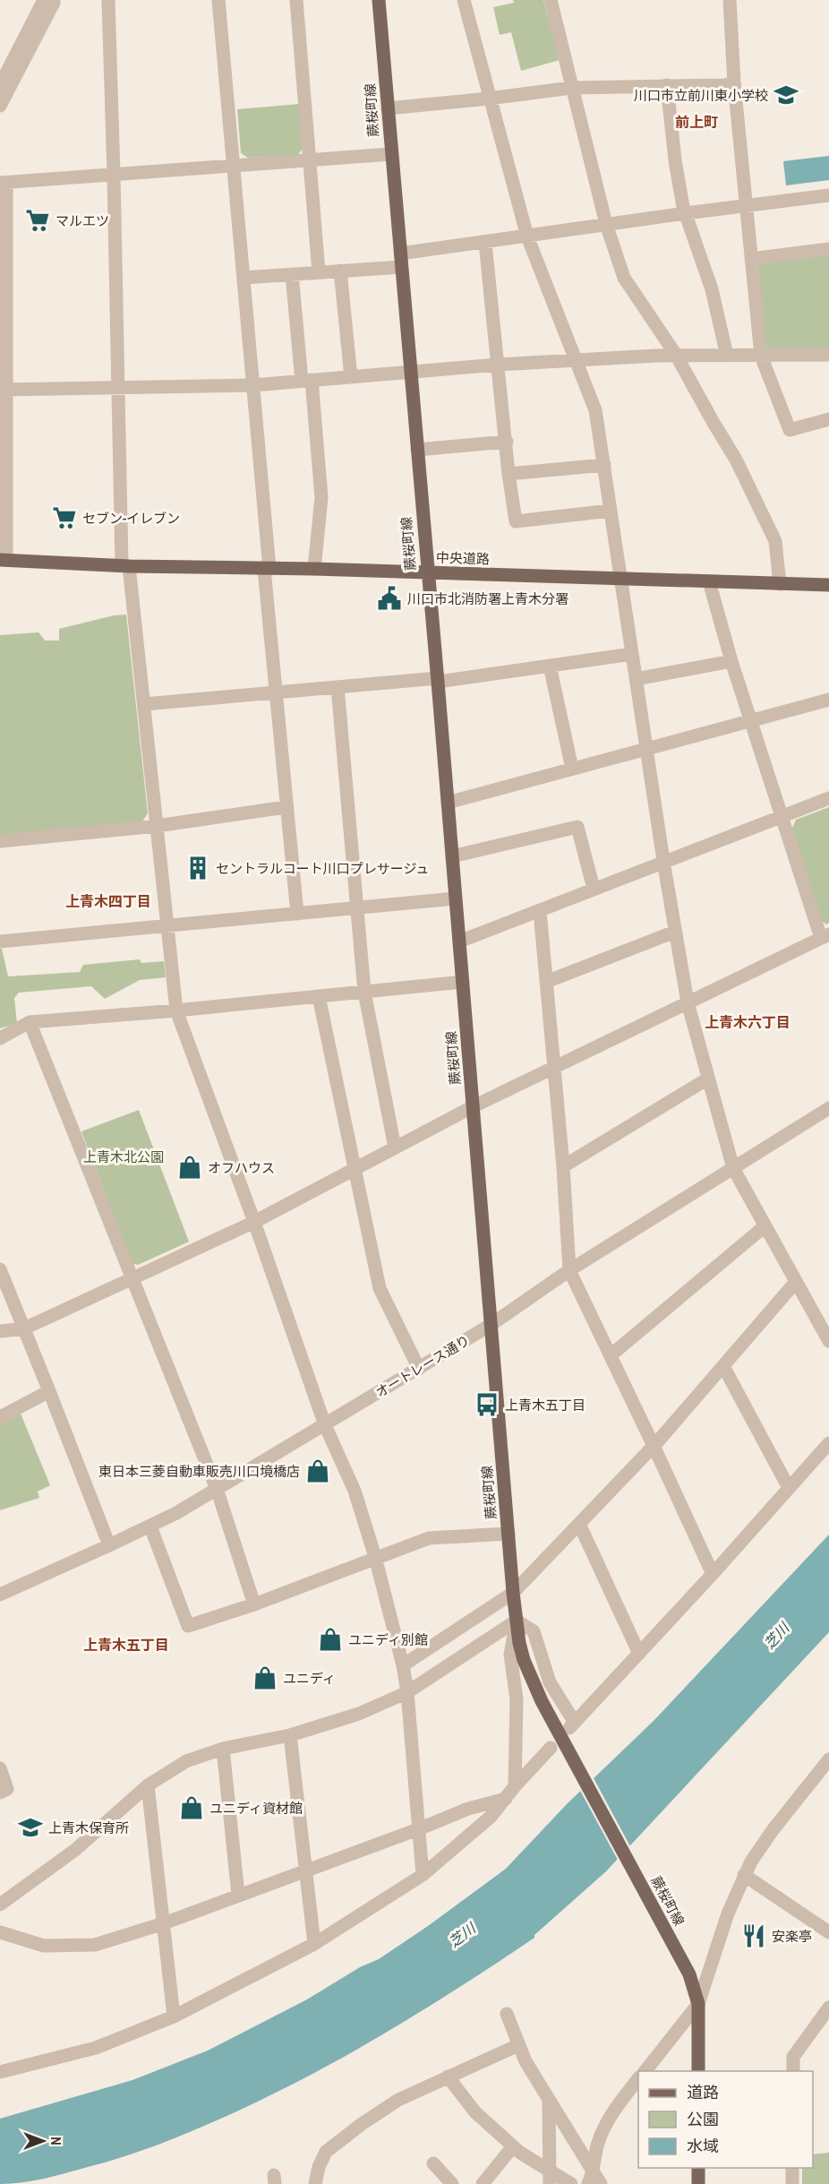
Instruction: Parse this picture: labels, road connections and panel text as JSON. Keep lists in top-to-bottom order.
{
  "streets": {
    "main road": ["蕨桜町線", "中央道路"],
    "street": ["オートレース通り"]
  },
  "crossings": [
    ["蕨桜町線", "中央道路"],
    ["蕨桜町線", "オートレース通り"]
  ],
  "districts": [
    "前上町",
    "上青木四丁目",
    "上青木六丁目",
    "上青木五丁目"
  ],
  "water": ["芝川"],
  "parks": ["上青木北公園"],
  "places": {
    "school or university": ["川口市立前川東小学校", "上青木保育所"],
    "supermarket": ["マルエツ", "セブン-イレブン"],
    "public building": ["川口市北消防署上青木分署"],
    "building": ["セントラルコート川口プレサージュ"],
    "shop": [
      "オフハウス",
      "東日本三菱自動車販売川口境橋店",
      "ユニディ別館",
      "ユニディ",
      "ユニディ資材館"
    ],
    "bus stop": ["上青木五丁目"],
    "restaurant": ["安楽亭"]
  },
  "legend": ["道路", "公園", "水域"],
  "north": "right"
}
